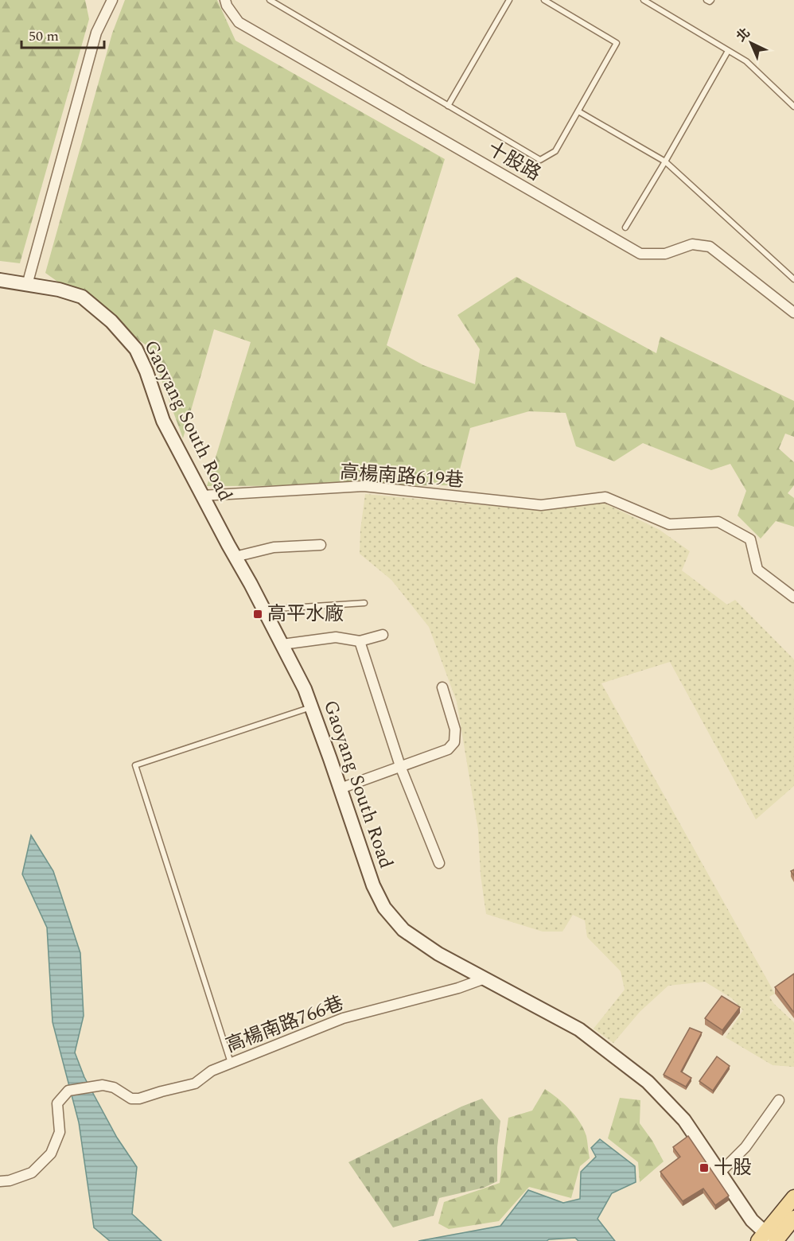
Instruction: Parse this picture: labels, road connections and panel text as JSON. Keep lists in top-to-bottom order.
{
  "streets": {
    "street": [
      "十股路",
      "Gaoyang South Road",
      "高楊南路619巷",
      "高楊南路766巷"
    ]
  },
  "crossings": [
    ["Gaoyang South Road", "高楊南路619巷"],
    ["Gaoyang South Road", "高楊南路766巷"]
  ],
  "places": {
    "transit": ["高平水廠", "十股"]
  },
  "scale_bar": "50 m",
  "north": "top left"
}
